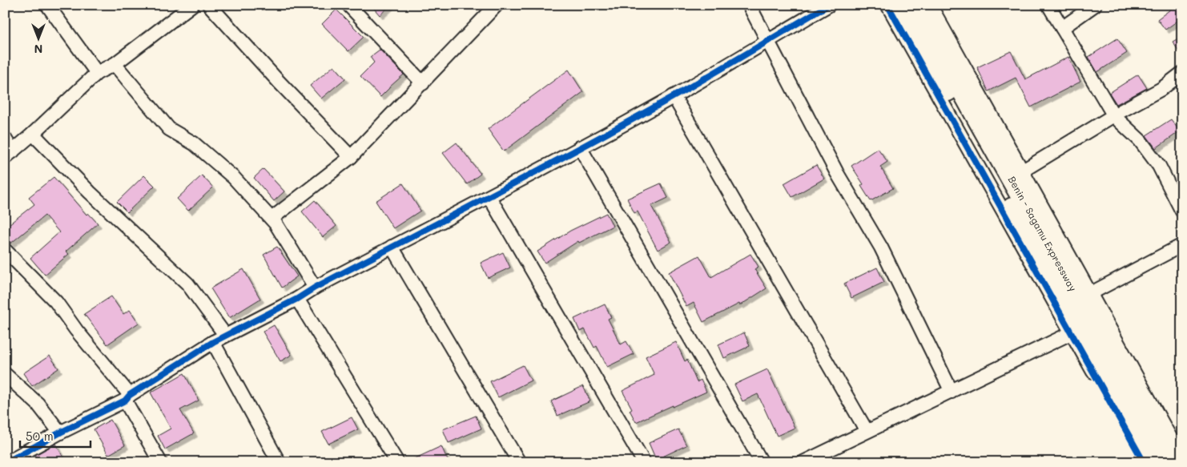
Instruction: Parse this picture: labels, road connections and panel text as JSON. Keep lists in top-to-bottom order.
{
  "streets": {
    "highway": ["Benin - Sagamu Expressway"]
  },
  "scale_bar": "50 m",
  "north": "bottom"
}
